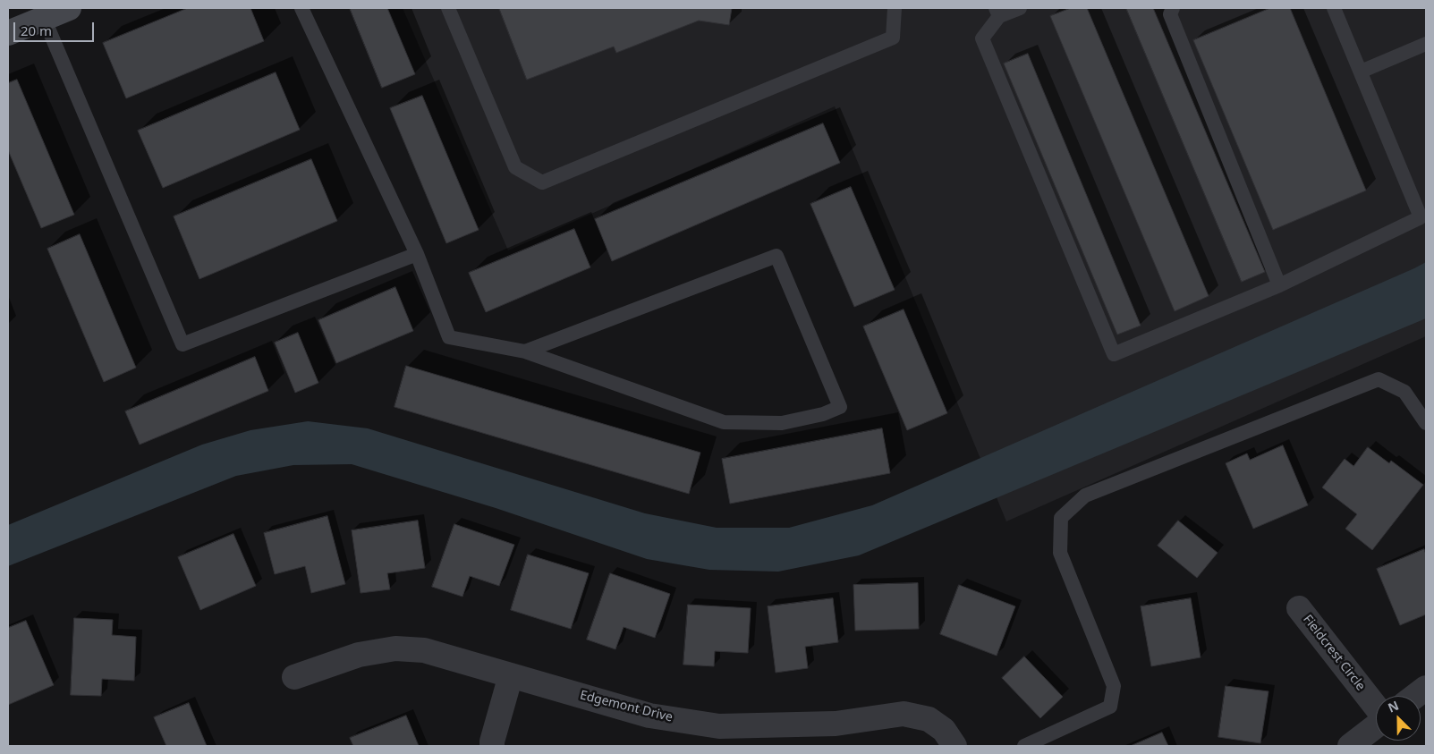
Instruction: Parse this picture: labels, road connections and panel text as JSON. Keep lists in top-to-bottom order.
{
  "streets": {
    "street": ["Fieldcrest Circle", "Edgemont Drive"]
  },
  "scale_bar": "20 m",
  "north": "top left"
}
